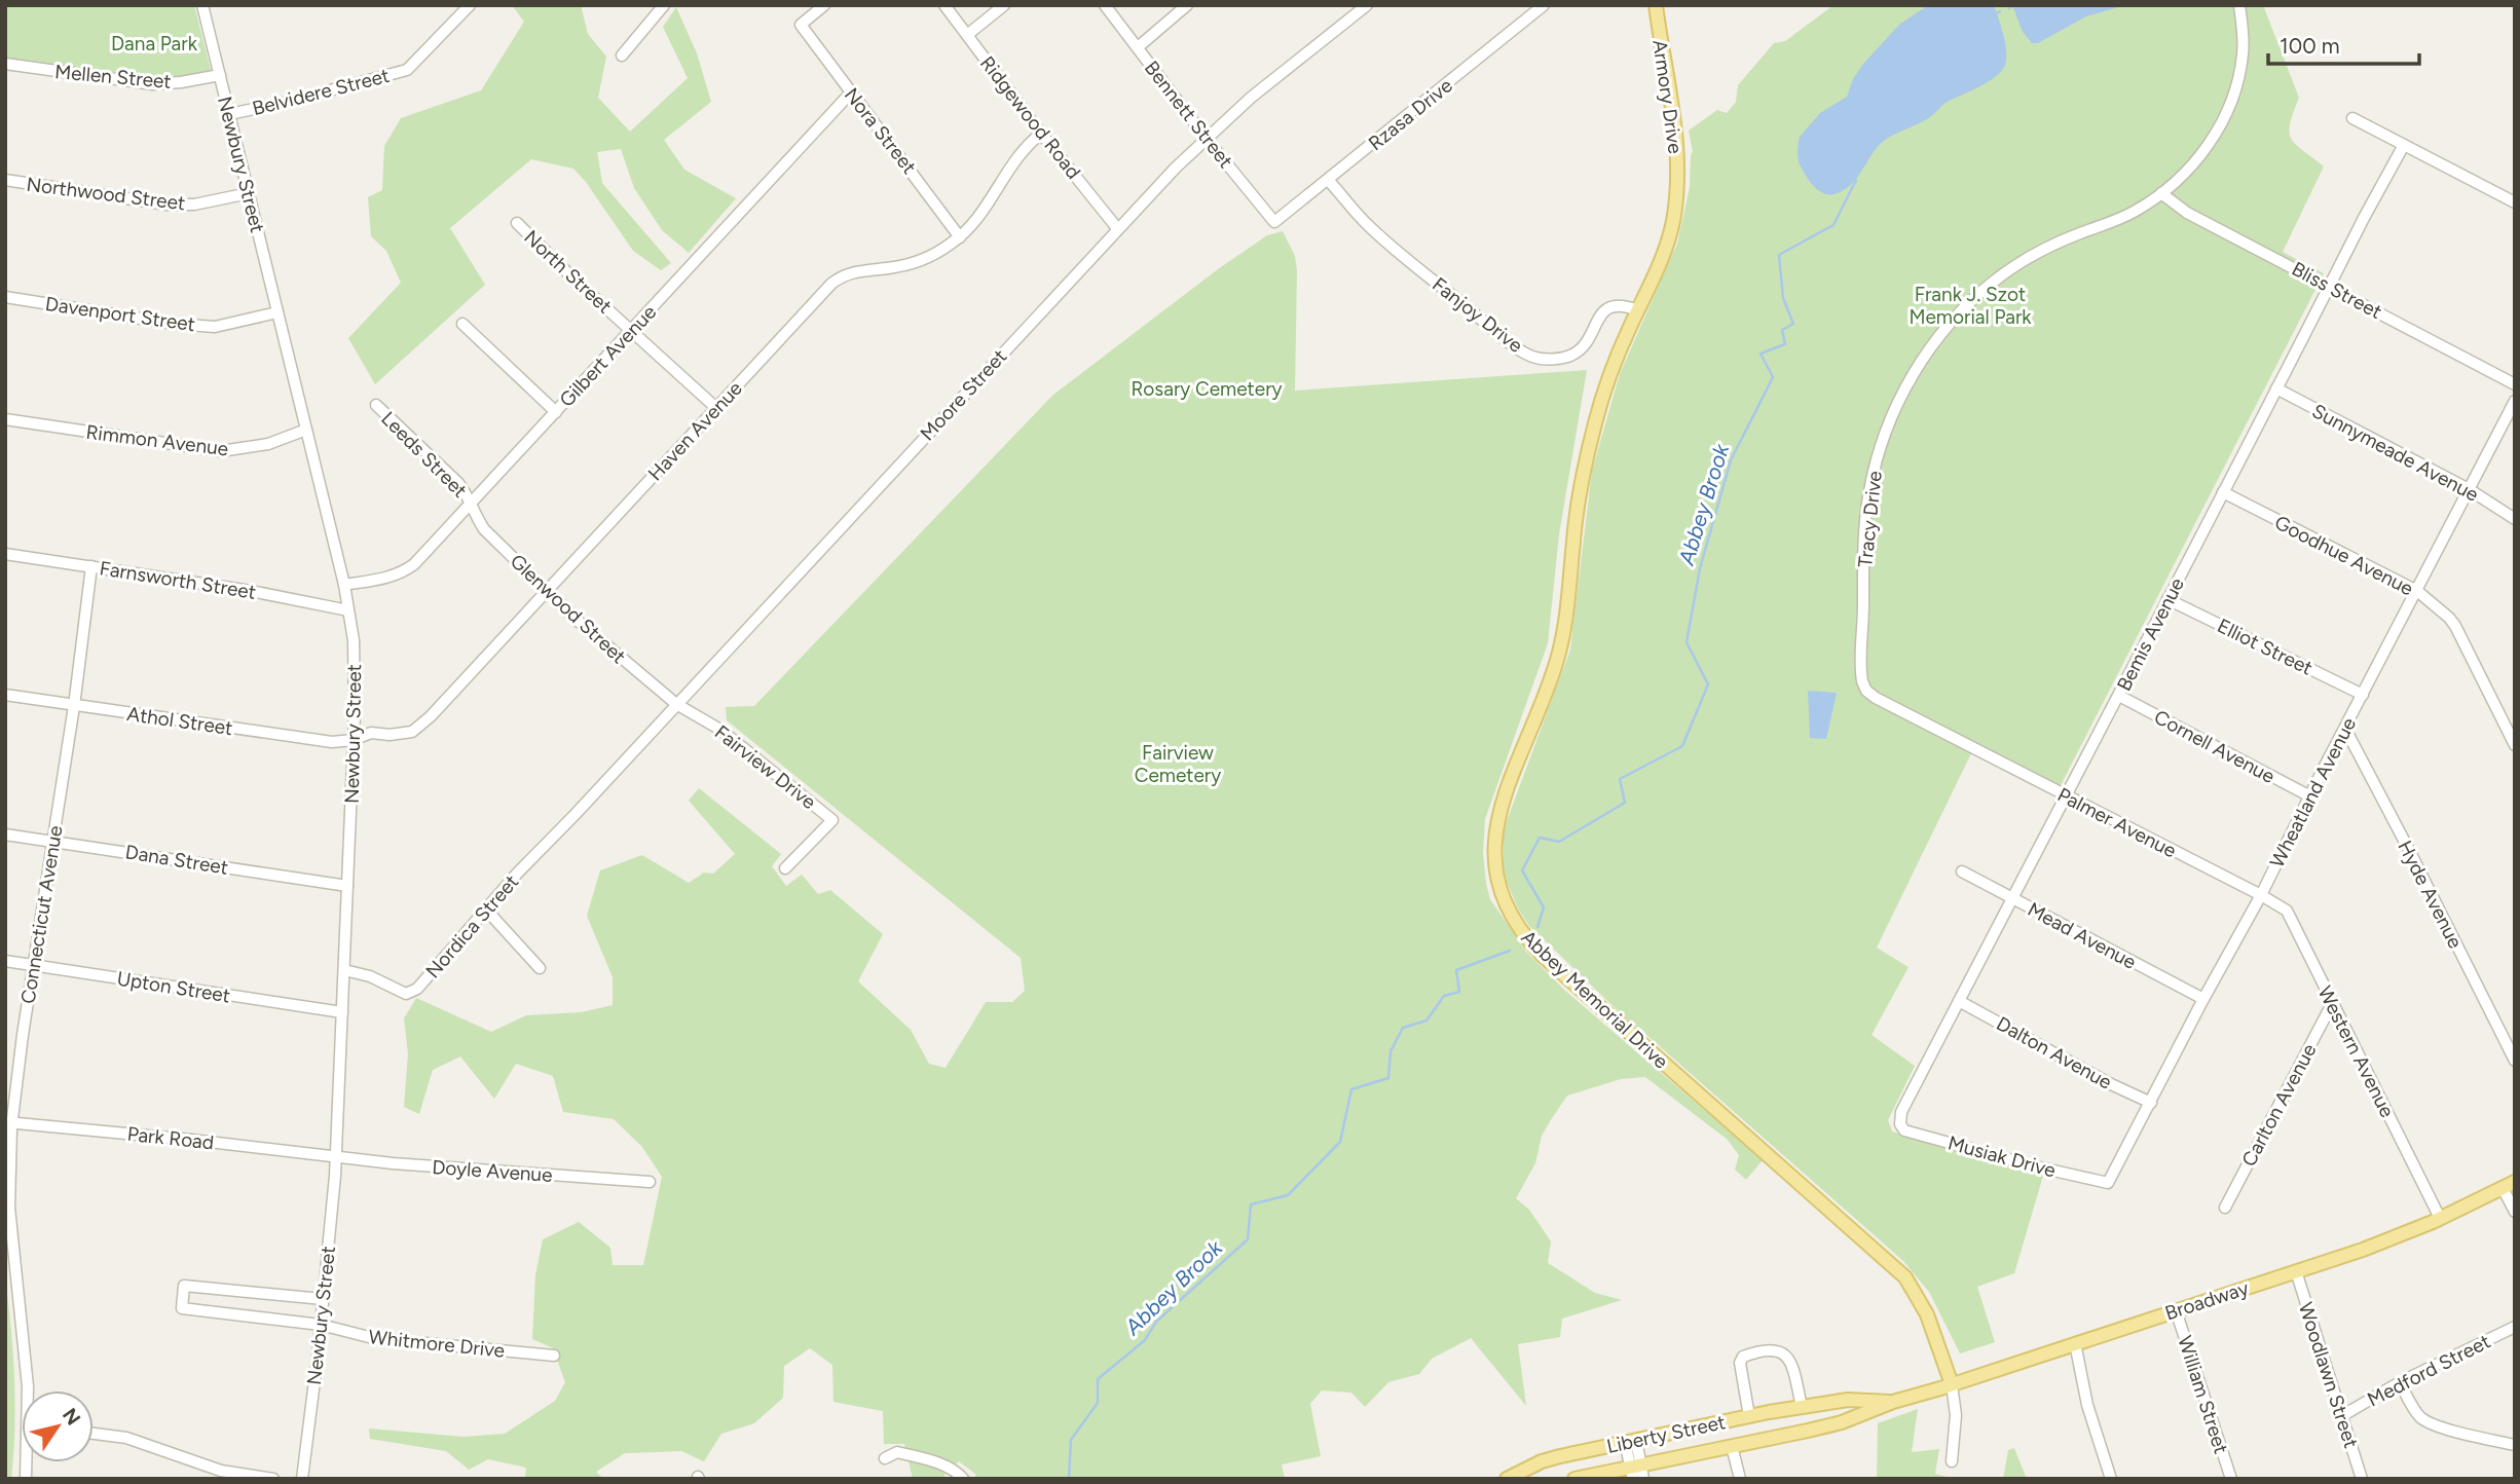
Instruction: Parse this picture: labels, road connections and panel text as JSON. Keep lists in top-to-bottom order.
{
  "streets": {
    "main road": [
      "Armory Drive",
      "Abbey Memorial Drive",
      "Broadway",
      "Liberty Street"
    ],
    "street": [
      "Mellen Street",
      "Belvidere Street",
      "Bennett Street",
      "Rzasa Drive",
      "Ridgewood Road",
      "Nora Street",
      "Newbury Street",
      "Northwood Street",
      "North Street",
      "Bliss Street",
      "Davenport Street",
      "Fanjoy Drive",
      "Gilbert Avenue",
      "Moore Street",
      "Haven Avenue",
      "Rimmon Avenue",
      "Sunnymeade Avenue",
      "Leeds Street",
      "Tracy Drive",
      "Goodhue Avenue",
      "Farnsworth Street",
      "Glenwood Street",
      "Bemis Avenue",
      "Elliot Street",
      "Athol Street",
      "Cornell Avenue",
      "Fairview Drive",
      "Wheatland Avenue",
      "Palmer Avenue",
      "Dana Street",
      "Hyde Avenue",
      "Connecticut Avenue",
      "Nordica Street",
      "Mead Avenue",
      "Upton Street",
      "Western Avenue",
      "Dalton Avenue",
      "Carlton Avenue",
      "Park Road",
      "Musiak Drive",
      "Doyle Avenue",
      "Whitmore Drive",
      "Medford Street",
      "Woodlawn Street",
      "William Street"
    ]
  },
  "crossings": [
    ["Mellen Street", "Newbury Street"],
    ["Belvidere Street", "Newbury Street"],
    ["Armory Drive", "Fanjoy Drive"],
    ["Armory Drive", "Abbey Memorial Drive"],
    ["Bennett Street", "Rzasa Drive"],
    ["Bennett Street", "Moore Street"],
    ["Rzasa Drive", "Fanjoy Drive"],
    ["Ridgewood Road", "Moore Street"],
    ["Ridgewood Road", "Haven Avenue"],
    ["Nora Street", "Gilbert Avenue"],
    ["Nora Street", "Haven Avenue"],
    ["Newbury Street", "Northwood Street"],
    ["Newbury Street", "Davenport Street"],
    ["Newbury Street", "Gilbert Avenue"],
    ["Newbury Street", "Haven Avenue"],
    ["Newbury Street", "Rimmon Avenue"],
    ["Newbury Street", "Farnsworth Street"],
    ["Newbury Street", "Athol Street"],
    ["Newbury Street", "Dana Street"],
    ["Newbury Street", "Nordica Street"],
    ["Newbury Street", "Upton Street"],
    ["Newbury Street", "Park Road"],
    ["Newbury Street", "Doyle Avenue"],
    ["Newbury Street", "Whitmore Drive"],
    ["North Street", "Gilbert Avenue"],
    ["North Street", "Haven Avenue"],
    ["Bliss Street", "Tracy Drive"],
    ["Bliss Street", "Bemis Avenue"],
    ["Fanjoy Drive", "Abbey Memorial Drive"],
    ["Gilbert Avenue", "Leeds Street"],
    ["Gilbert Avenue", "Glenwood Street"],
    ["Moore Street", "Glenwood Street"],
    ["Moore Street", "Fairview Drive"],
    ["Moore Street", "Nordica Street"],
    ["Haven Avenue", "Glenwood Street"],
    ["Haven Avenue", "Athol Street"],
    ["Sunnymeade Avenue", "Bemis Avenue"],
    ["Sunnymeade Avenue", "Wheatland Avenue"],
    ["Leeds Street", "Glenwood Street"],
    ["Tracy Drive", "Palmer Avenue"],
    ["Goodhue Avenue", "Bemis Avenue"],
    ["Goodhue Avenue", "Wheatland Avenue"],
    ["Farnsworth Street", "Connecticut Avenue"],
    ["Glenwood Street", "Fairview Drive"],
    ["Bemis Avenue", "Elliot Street"],
    ["Bemis Avenue", "Cornell Avenue"],
    ["Bemis Avenue", "Palmer Avenue"],
    ["Bemis Avenue", "Mead Avenue"],
    ["Bemis Avenue", "Dalton Avenue"],
    ["Bemis Avenue", "Musiak Drive"],
    ["Elliot Street", "Wheatland Avenue"],
    ["Athol Street", "Connecticut Avenue"],
    ["Cornell Avenue", "Wheatland Avenue"],
    ["Wheatland Avenue", "Palmer Avenue"],
    ["Wheatland Avenue", "Hyde Avenue"],
    ["Wheatland Avenue", "Mead Avenue"],
    ["Wheatland Avenue", "Western Avenue"],
    ["Wheatland Avenue", "Dalton Avenue"],
    ["Wheatland Avenue", "Musiak Drive"],
    ["Palmer Avenue", "Western Avenue"],
    ["Dana Street", "Connecticut Avenue"],
    ["Connecticut Avenue", "Upton Street"],
    ["Connecticut Avenue", "Park Road"],
    ["Abbey Memorial Drive", "Broadway"],
    ["Western Avenue", "Carlton Avenue"],
    ["Western Avenue", "Broadway"],
    ["Park Road", "Doyle Avenue"],
    ["Broadway", "Woodlawn Street"],
    ["Broadway", "William Street"],
    ["Broadway", "Liberty Street"],
    ["Medford Street", "Woodlawn Street"]
  ],
  "water": ["Abbey Brook"],
  "parks": [
    "Dana Park",
    "Frank J. Szot Memorial Park",
    "Rosary Cemetery",
    "Fairview Cemetery"
  ],
  "scale_bar": "100 m",
  "north": "top right"
}
